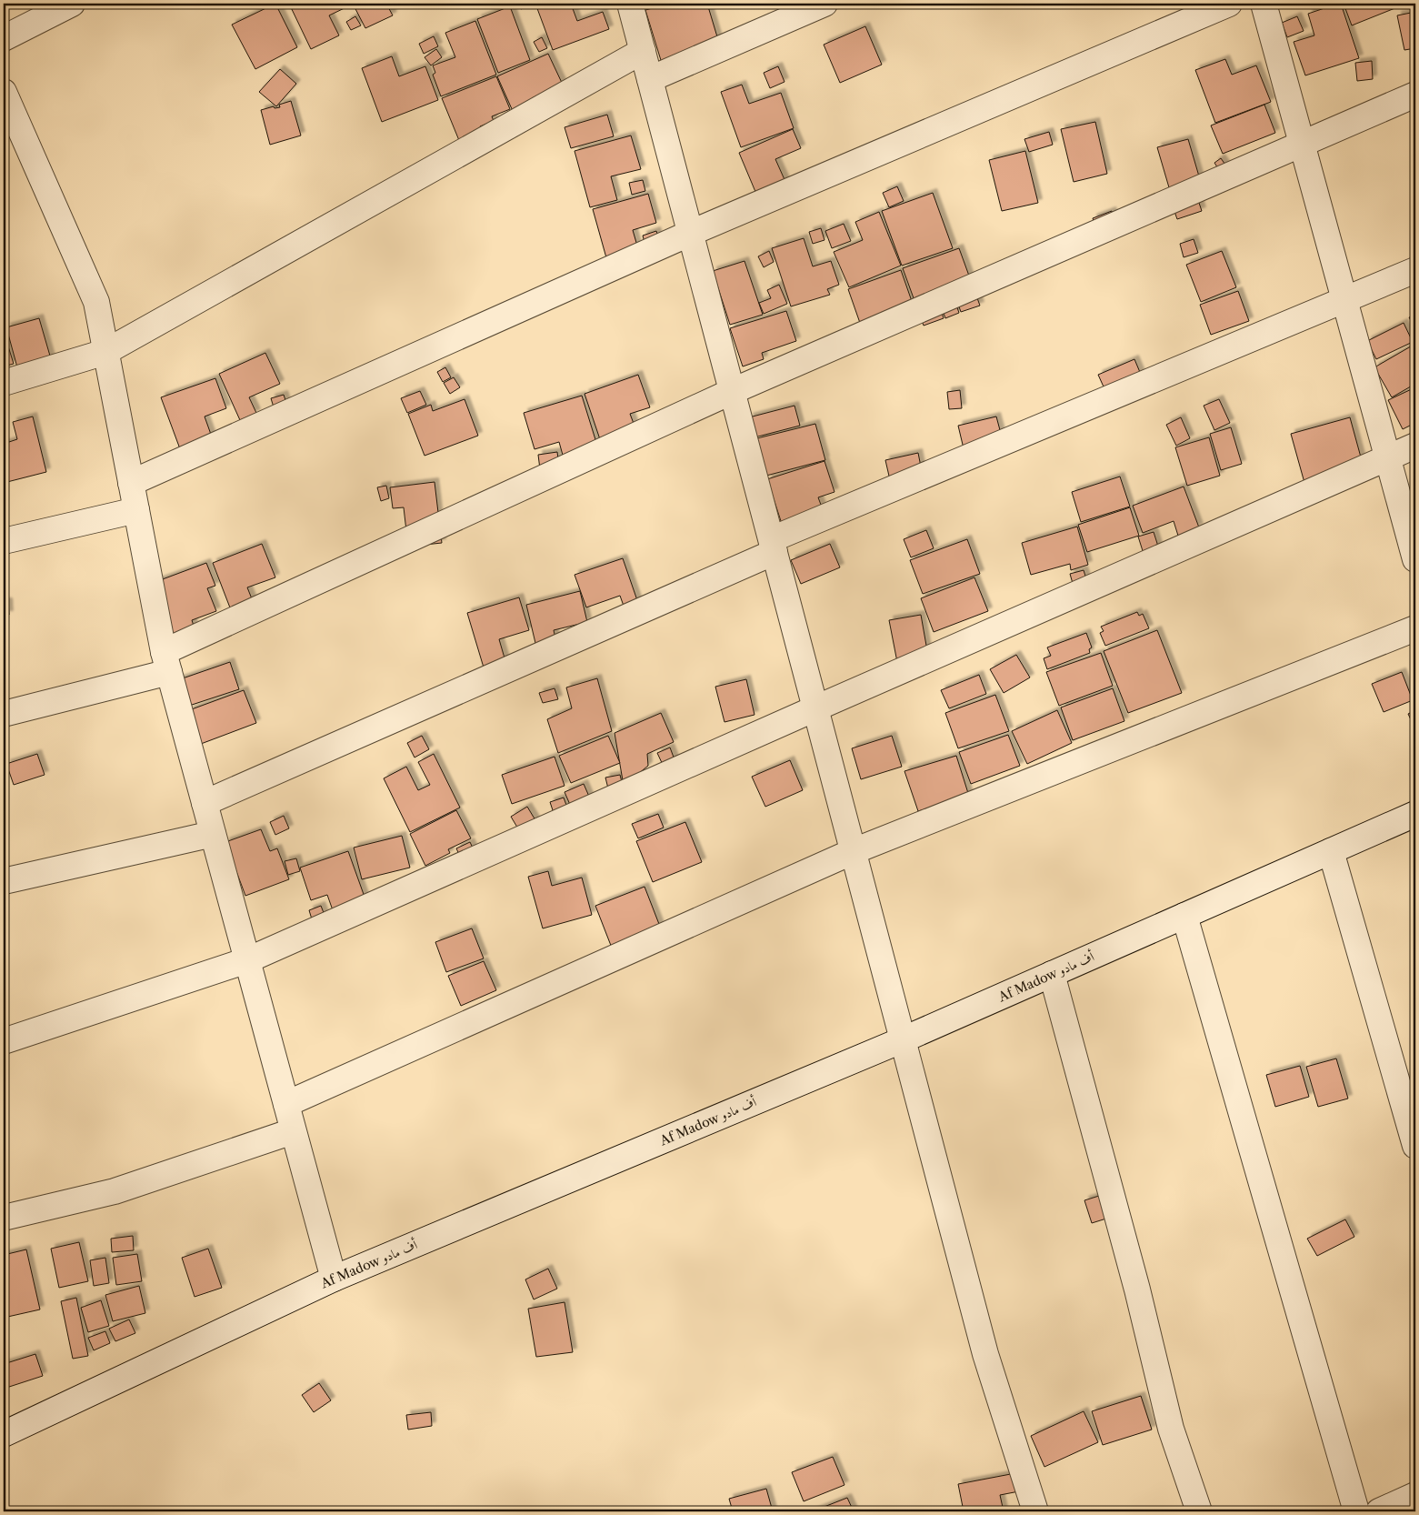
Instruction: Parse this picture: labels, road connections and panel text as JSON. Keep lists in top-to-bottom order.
{
  "streets": {
    "street": ["Af Madow أف مادو"]
  }
}
